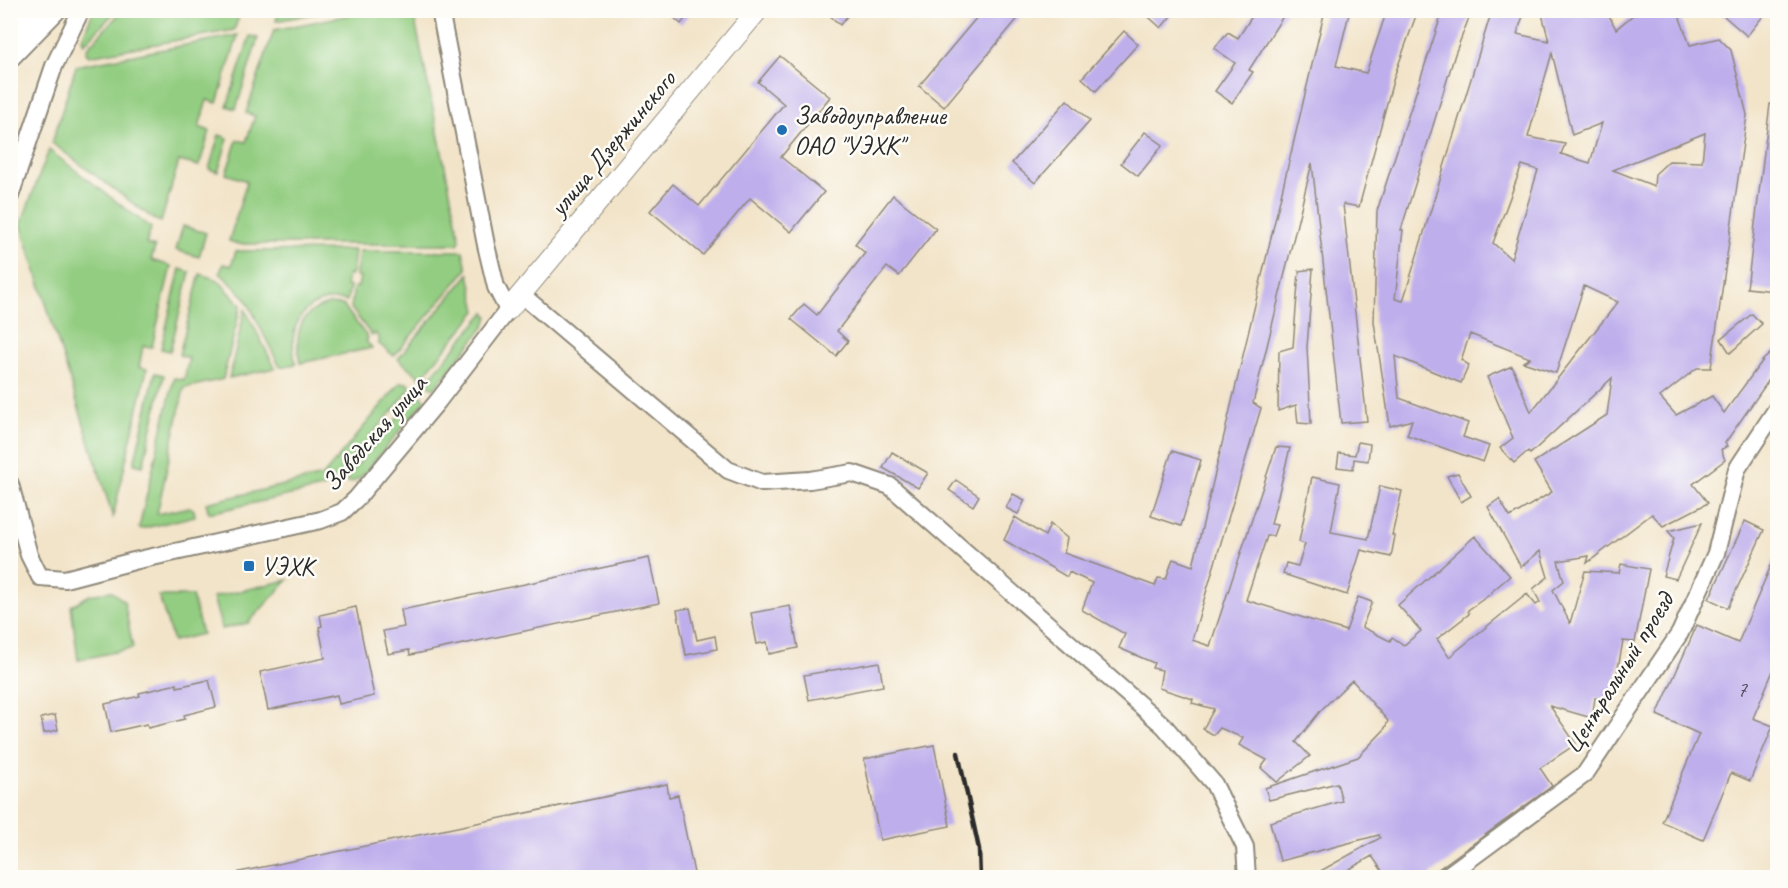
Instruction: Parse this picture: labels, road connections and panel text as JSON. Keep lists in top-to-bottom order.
{
  "streets": {
    "street": ["улица Дзержинского", "Заводская улица", "Центральный проезд"]
  },
  "crossings": [
    ["улица Дзержинского", "Заводская улица"]
  ],
  "places": {
    "other": ["Заводоуправление ОАО \"УЭХК\""],
    "transit": ["УЭХК"]
  },
  "house_numbers": ["7"]
}
